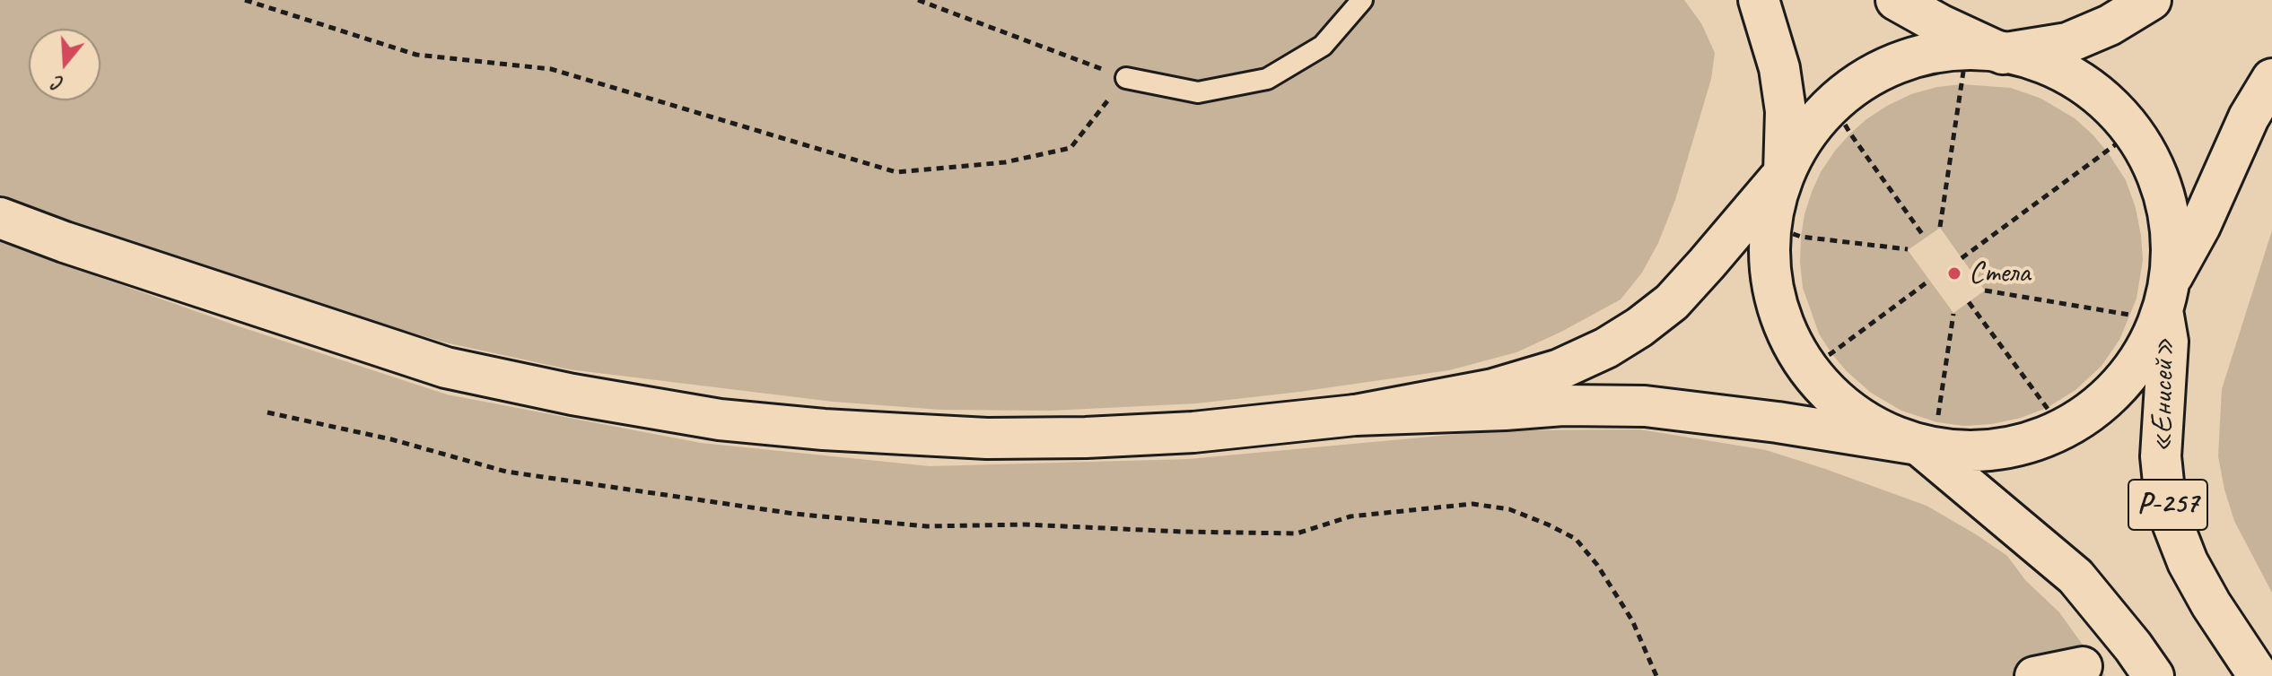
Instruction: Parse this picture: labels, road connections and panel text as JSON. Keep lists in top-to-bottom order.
{
  "streets": {
    "main road": ["«Енисей»", "Р-257"]
  },
  "places": ["Стела"],
  "north": "bottom"
}
